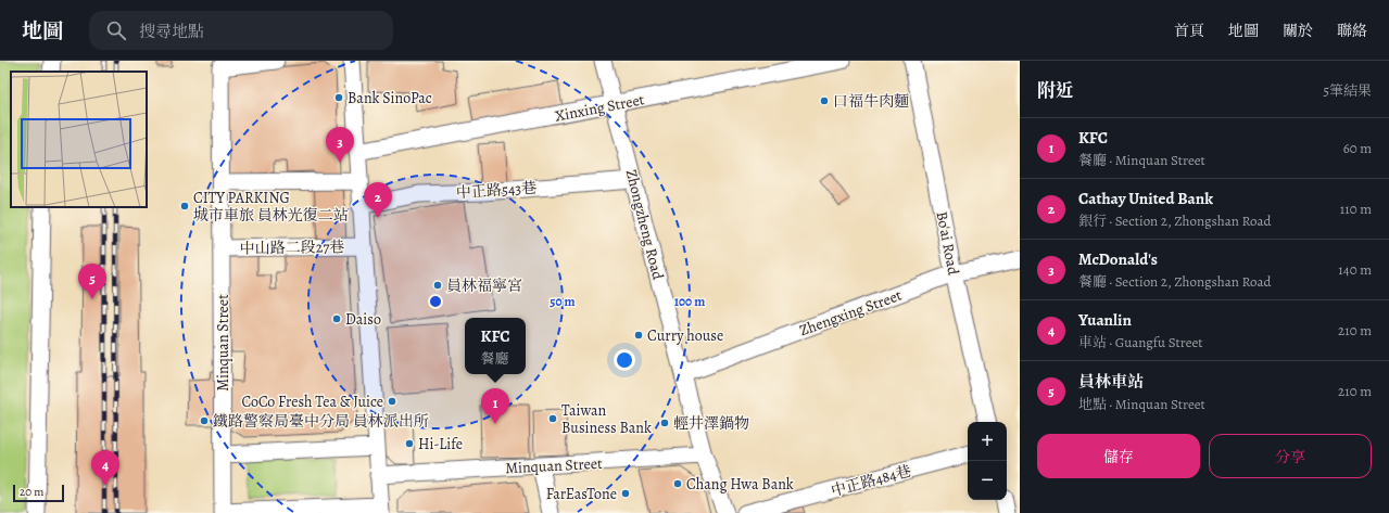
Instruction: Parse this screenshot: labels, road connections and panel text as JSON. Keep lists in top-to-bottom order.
{
  "streets": {
    "street": [
      "Xinxing Street",
      "中正路543巷",
      "Zhongzheng Road",
      "Bo'ai Road",
      "中山路二段27巷",
      "Zhengxing Street",
      "Minquan Street",
      "中正路484巷"
    ]
  },
  "crossings": [
    ["Xinxing Street", "Zhongzheng Road"],
    ["中正路543巷", "Zhongzheng Road"],
    ["Zhongzheng Road", "Zhengxing Street"],
    ["Zhongzheng Road", "Minquan Street"],
    ["Bo'ai Road", "Zhengxing Street"],
    ["中山路二段27巷", "Minquan Street"]
  ],
  "places": [
    "Bank SinoPac",
    "口福牛肉麵",
    "CITY PARKING 城市車旅 員林光復二站",
    "員林福寧宮",
    "Daiso",
    "Curry house",
    "CoCo Fresh Tea & Juice",
    "Taiwan Business Bank",
    "鐵路警察局臺中分局 員林派出所",
    "輕井澤鍋物",
    "Hi-Life",
    "Chang Hwa Bank",
    "FarEasTone"
  ],
  "scale_bar": "20 m",
  "page": {
    "header": "地圖",
    "search": "搜尋地點",
    "nav": [
      "首頁",
      "地圖",
      "關於",
      "聯絡"
    ],
    "heading": ["附近", "5筆結果"],
    "list": [
      {
        "mark": "1",
        "name": "KFC",
        "note": "餐廳 · Minquan Street",
        "value": "60 m"
      },
      {
        "mark": "2",
        "name": "Cathay United Bank",
        "note": "銀行 · Section 2, Zhongshan Road",
        "value": "110 m"
      },
      {
        "mark": "3",
        "name": "McDonald's",
        "note": "餐廳 · Section 2, Zhongshan Road",
        "value": "140 m"
      },
      {
        "mark": "4",
        "name": "Yuanlin",
        "note": "車站 · Guangfu Street",
        "value": "210 m"
      },
      {
        "mark": "5",
        "name": "員林車站",
        "note": "地點 · Minquan Street",
        "value": "210 m"
      }
    ],
    "pins": [
      "3",
      "2",
      "5",
      "1",
      "4"
    ],
    "popup": ["KFC", "餐廳"],
    "buttons": ["儲存", "分享"],
    "map_buttons": ["+", "−"],
    "scale": "20 m"
  },
  "rings": ["50 m", "100 m"]
}
